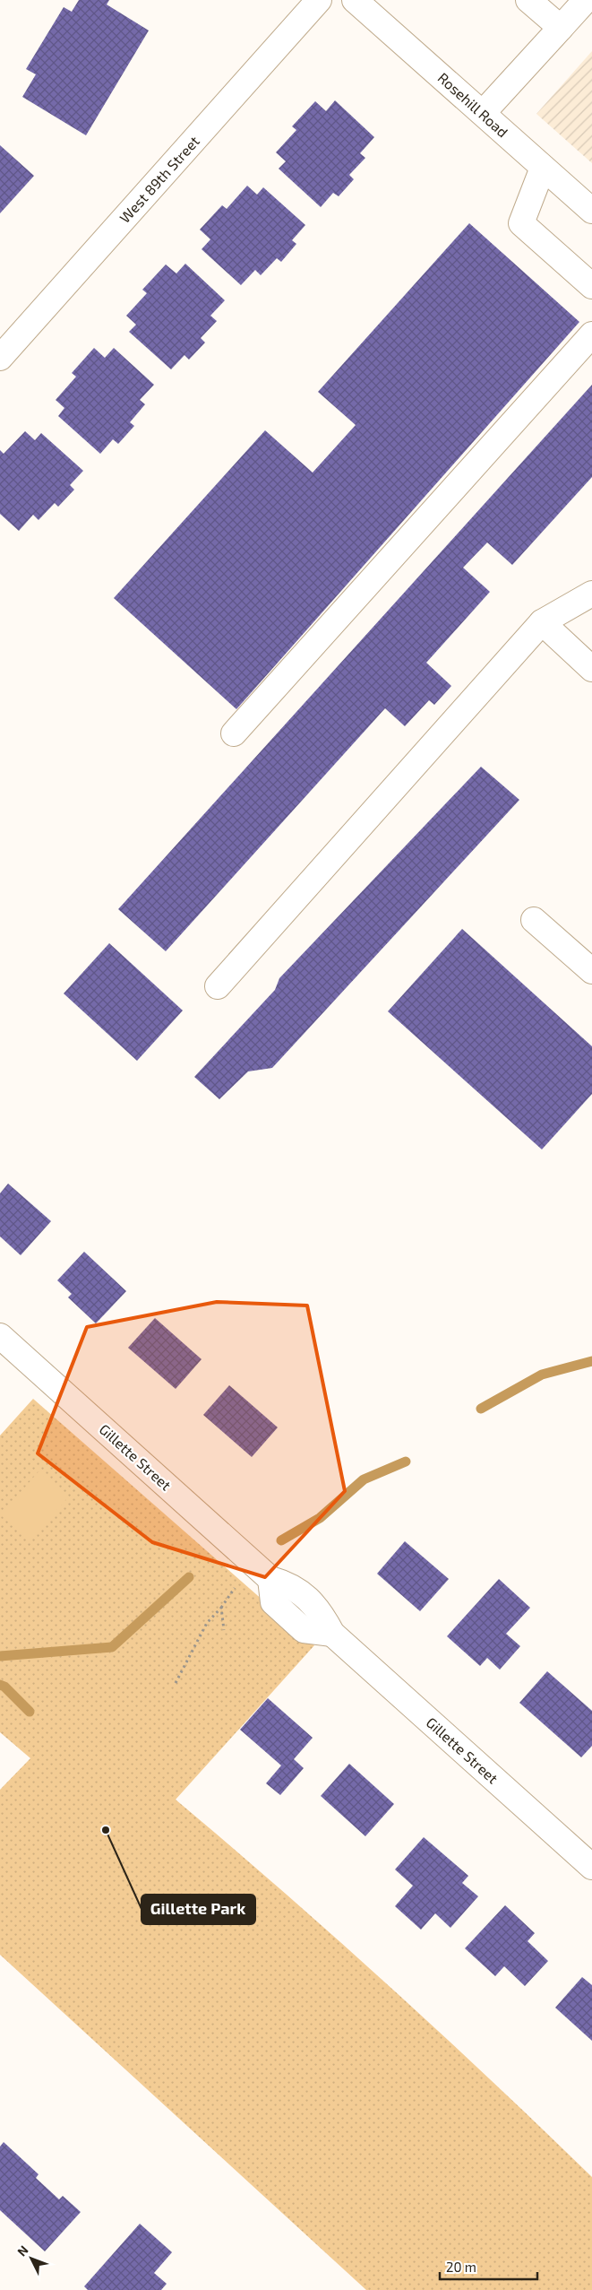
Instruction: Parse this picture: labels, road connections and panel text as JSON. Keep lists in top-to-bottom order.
{
  "streets": {
    "street": ["Rosehill Road", "West 89th Street", "Gillette Street"]
  },
  "places": ["Gillette Park"],
  "scale_bar": "20 m",
  "north": "top left"
}
